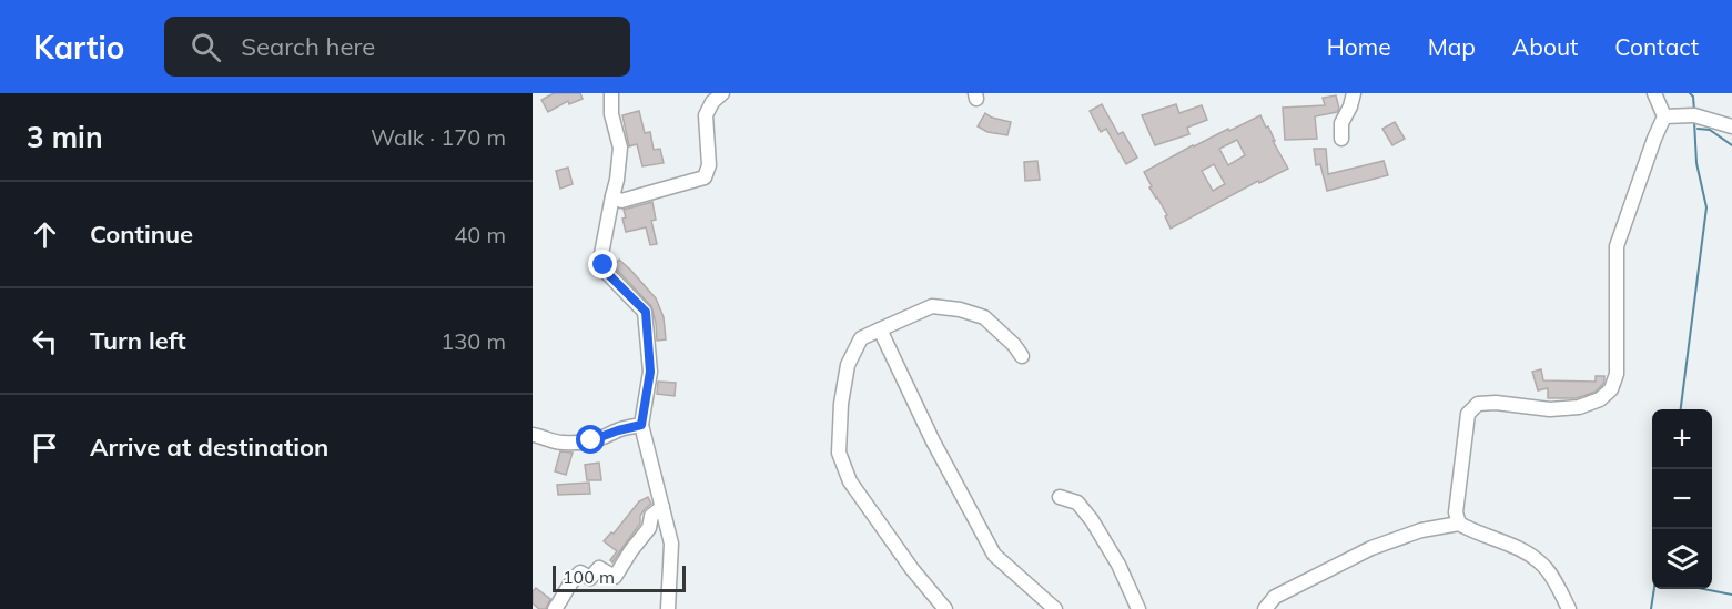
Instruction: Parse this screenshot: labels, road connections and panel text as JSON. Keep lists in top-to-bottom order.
{
  "scale_bar": "100 m",
  "page": {
    "header": "Kartio",
    "search": "Search here",
    "nav": [
      "Home",
      "Map",
      "About",
      "Contact"
    ],
    "heading": ["3 min", "Walk · 170 m"],
    "list": [
      ["Continue", "40 m"],
      ["Turn left", "130 m"],
      "Arrive at destination"
    ],
    "map_buttons": ["+", "−"],
    "scale": "100 m"
  }
}
